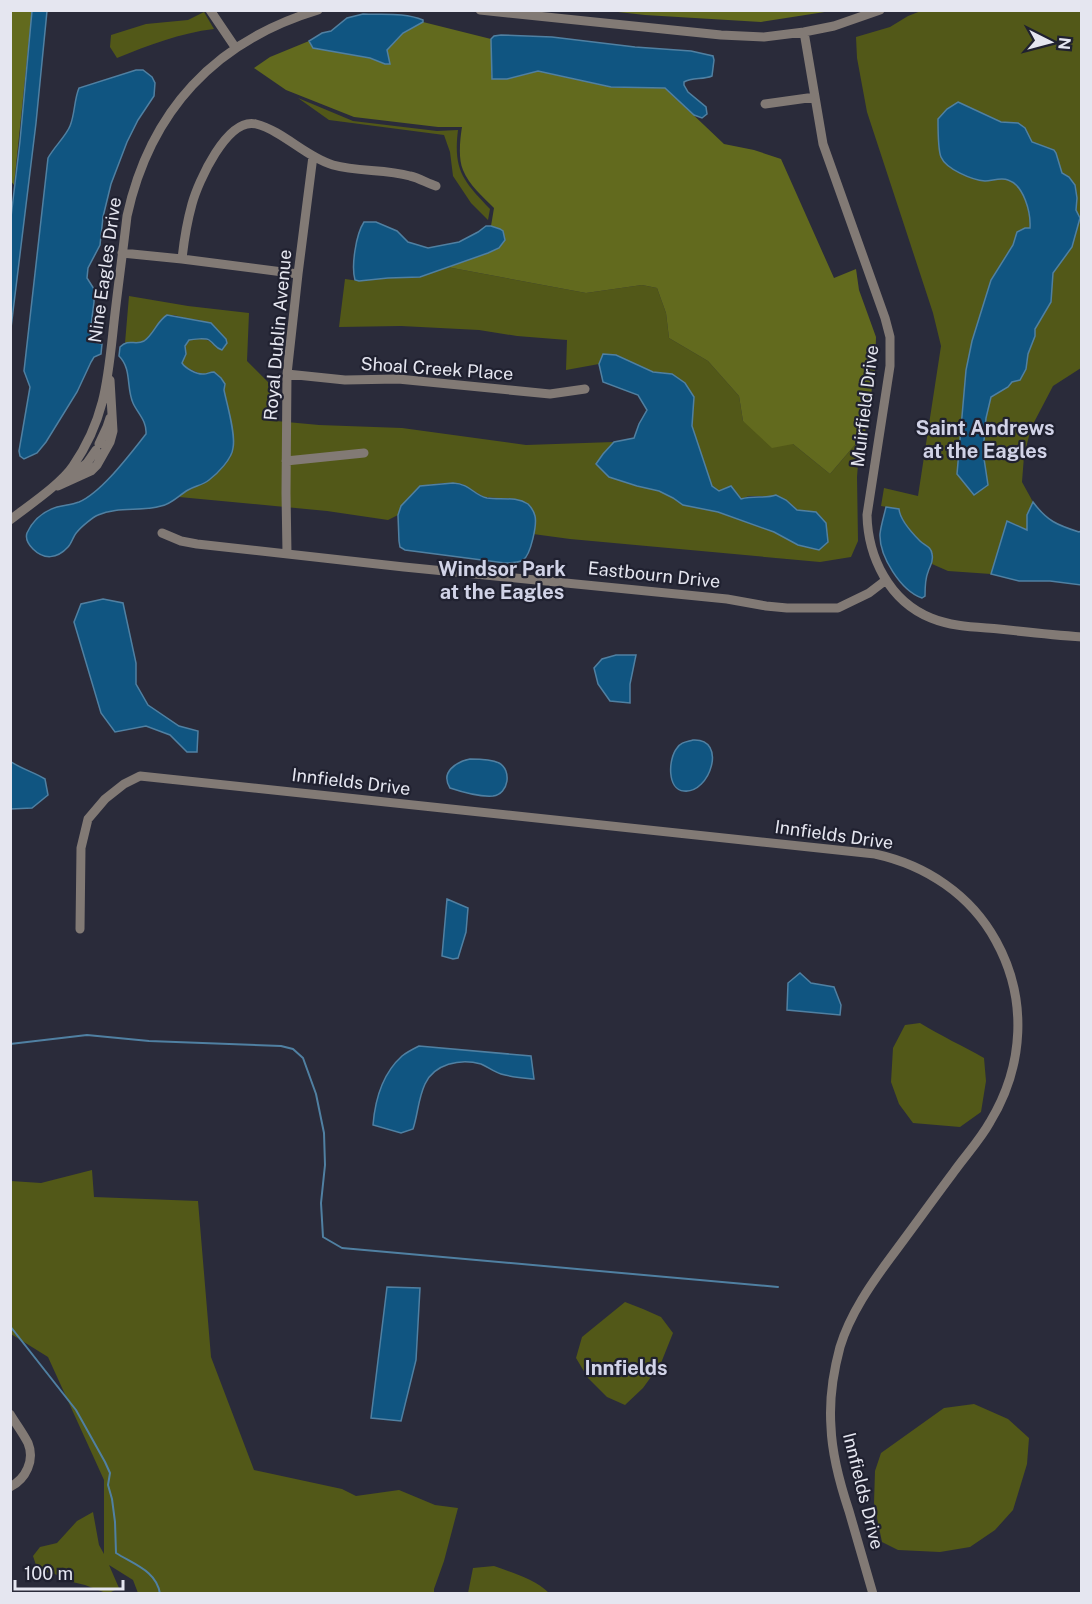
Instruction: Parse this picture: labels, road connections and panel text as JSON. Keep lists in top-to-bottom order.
{
  "streets": {
    "street": [
      "Nine Eagles Drive",
      "Royal Dublin Avenue",
      "Shoal Creek Place",
      "Muirfield Drive",
      "Eastbourn Drive",
      "Innfields Drive"
    ]
  },
  "crossings": [
    ["Royal Dublin Avenue", "Shoal Creek Place"],
    ["Royal Dublin Avenue", "Eastbourn Drive"],
    ["Muirfield Drive", "Eastbourn Drive"]
  ],
  "districts": ["Saint Andrews at the Eagles", "Windsor Park at the Eagles", "Innfields"],
  "scale_bar": "100 m",
  "north": "right"
}
